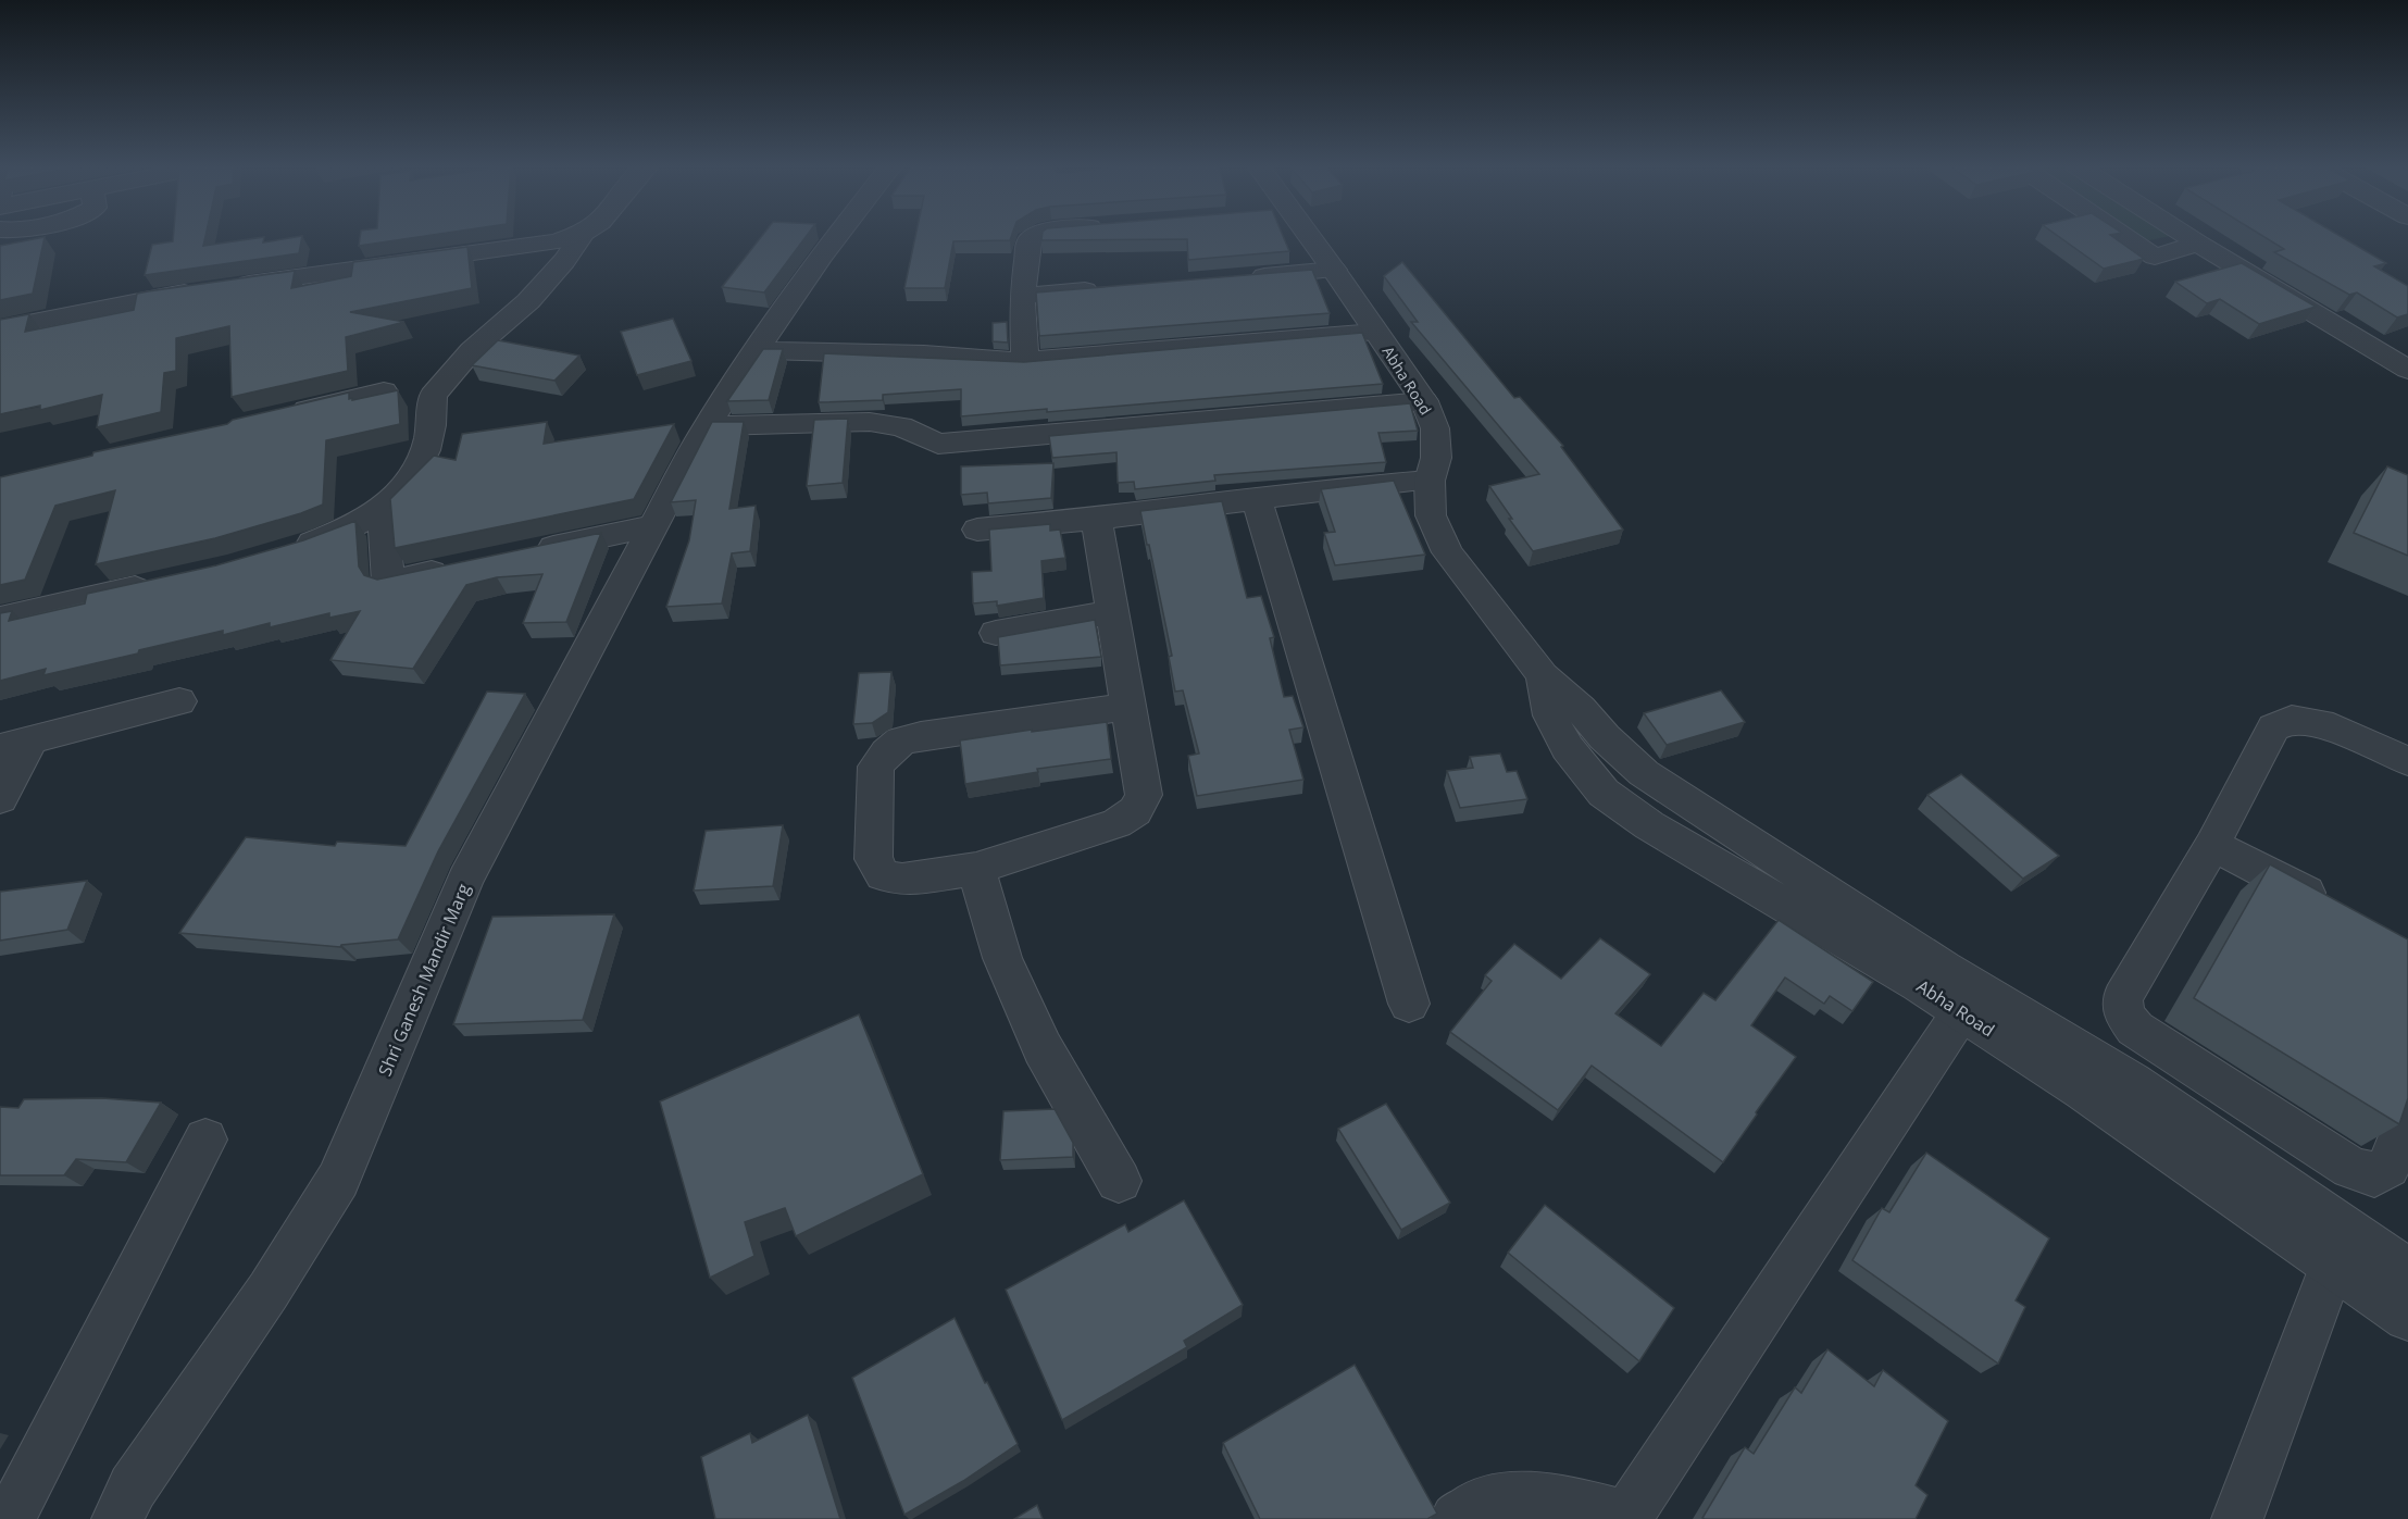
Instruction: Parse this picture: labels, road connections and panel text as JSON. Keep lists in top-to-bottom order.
{
  "streets": {
    "street": ["Abha Road", "Shri Ganesh Mandir Marg"]
  }
}
